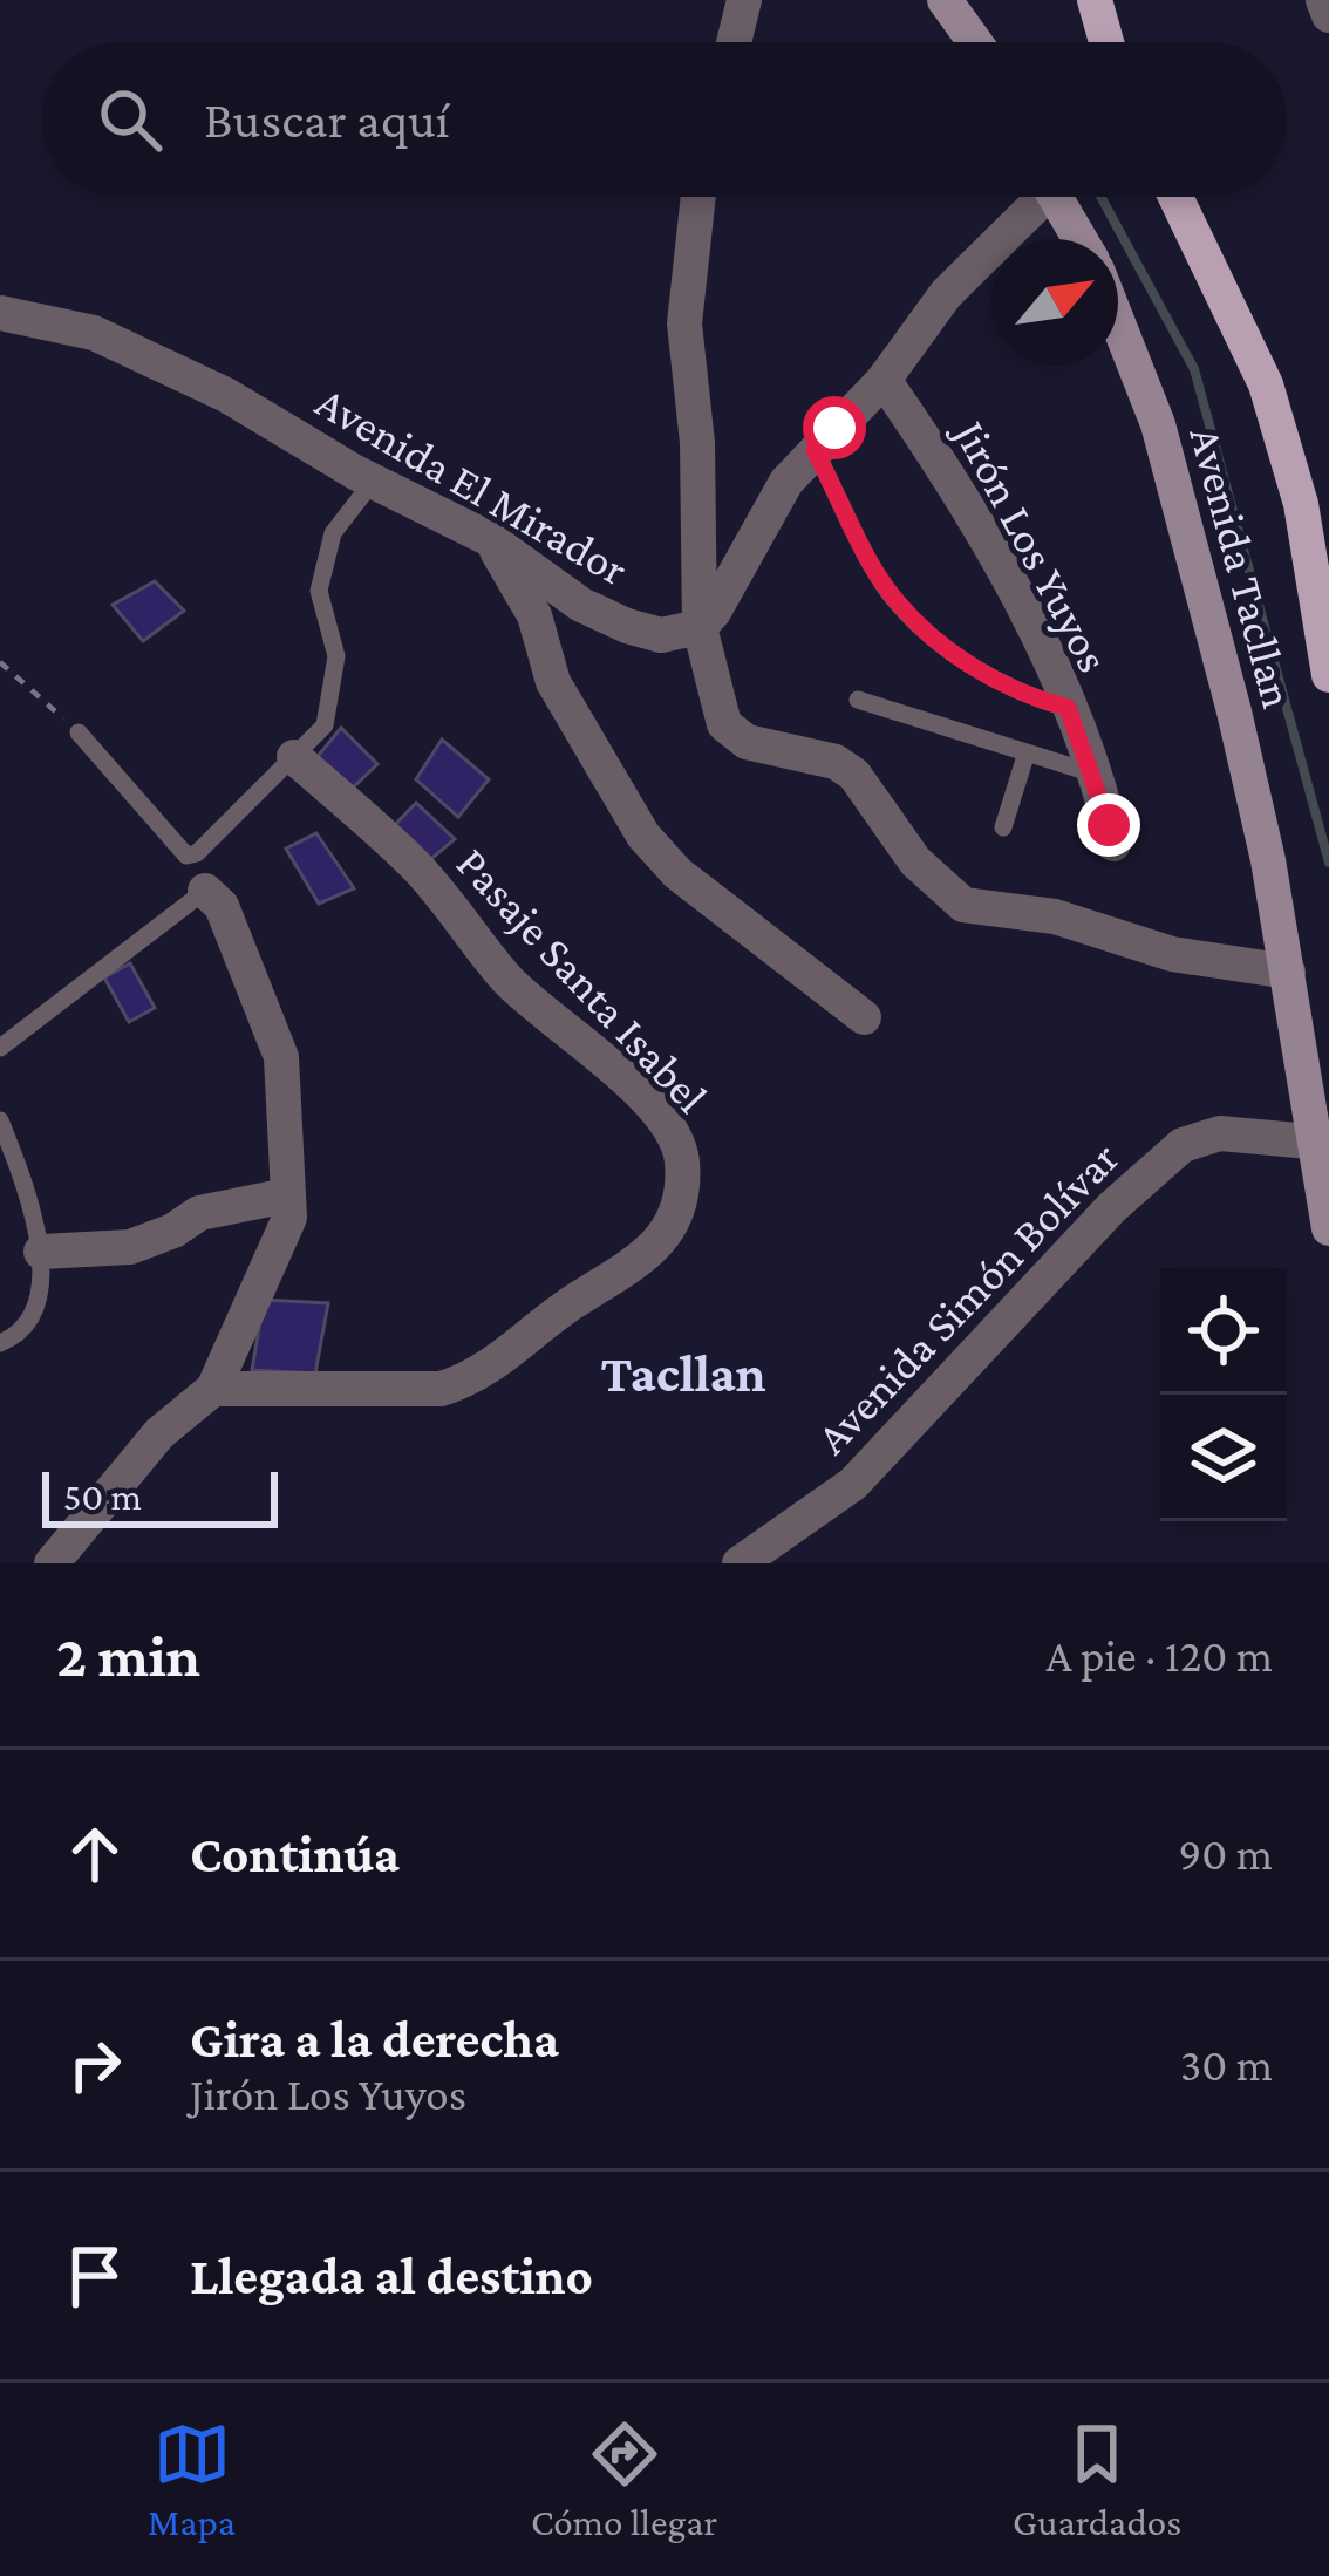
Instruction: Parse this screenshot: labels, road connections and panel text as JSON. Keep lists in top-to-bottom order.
{
  "streets": {
    "street": [
      "Avenida El Mirador",
      "Jirón Los Yuyos",
      "Avenida Tacllan",
      "Pasaje Santa Isabel",
      "Avenida Simón Bolívar"
    ]
  },
  "crossings": [
    ["Avenida Tacllan", "Avenida Simón Bolívar"]
  ],
  "districts": ["Tacllan"],
  "scale_bar": "50 m",
  "north": "top right",
  "page": {
    "search": "Buscar aquí",
    "scale": "50 m",
    "heading": ["2 min", "A pie · 120 m"],
    "list": [
      ["Continúa", "90 m"],
      ["Gira a la derecha", "Jirón Los Yuyos", "30 m"],
      "Llegada al destino"
    ],
    "nav": ["Mapa", "Cómo llegar", "Guardados"]
  }
}
